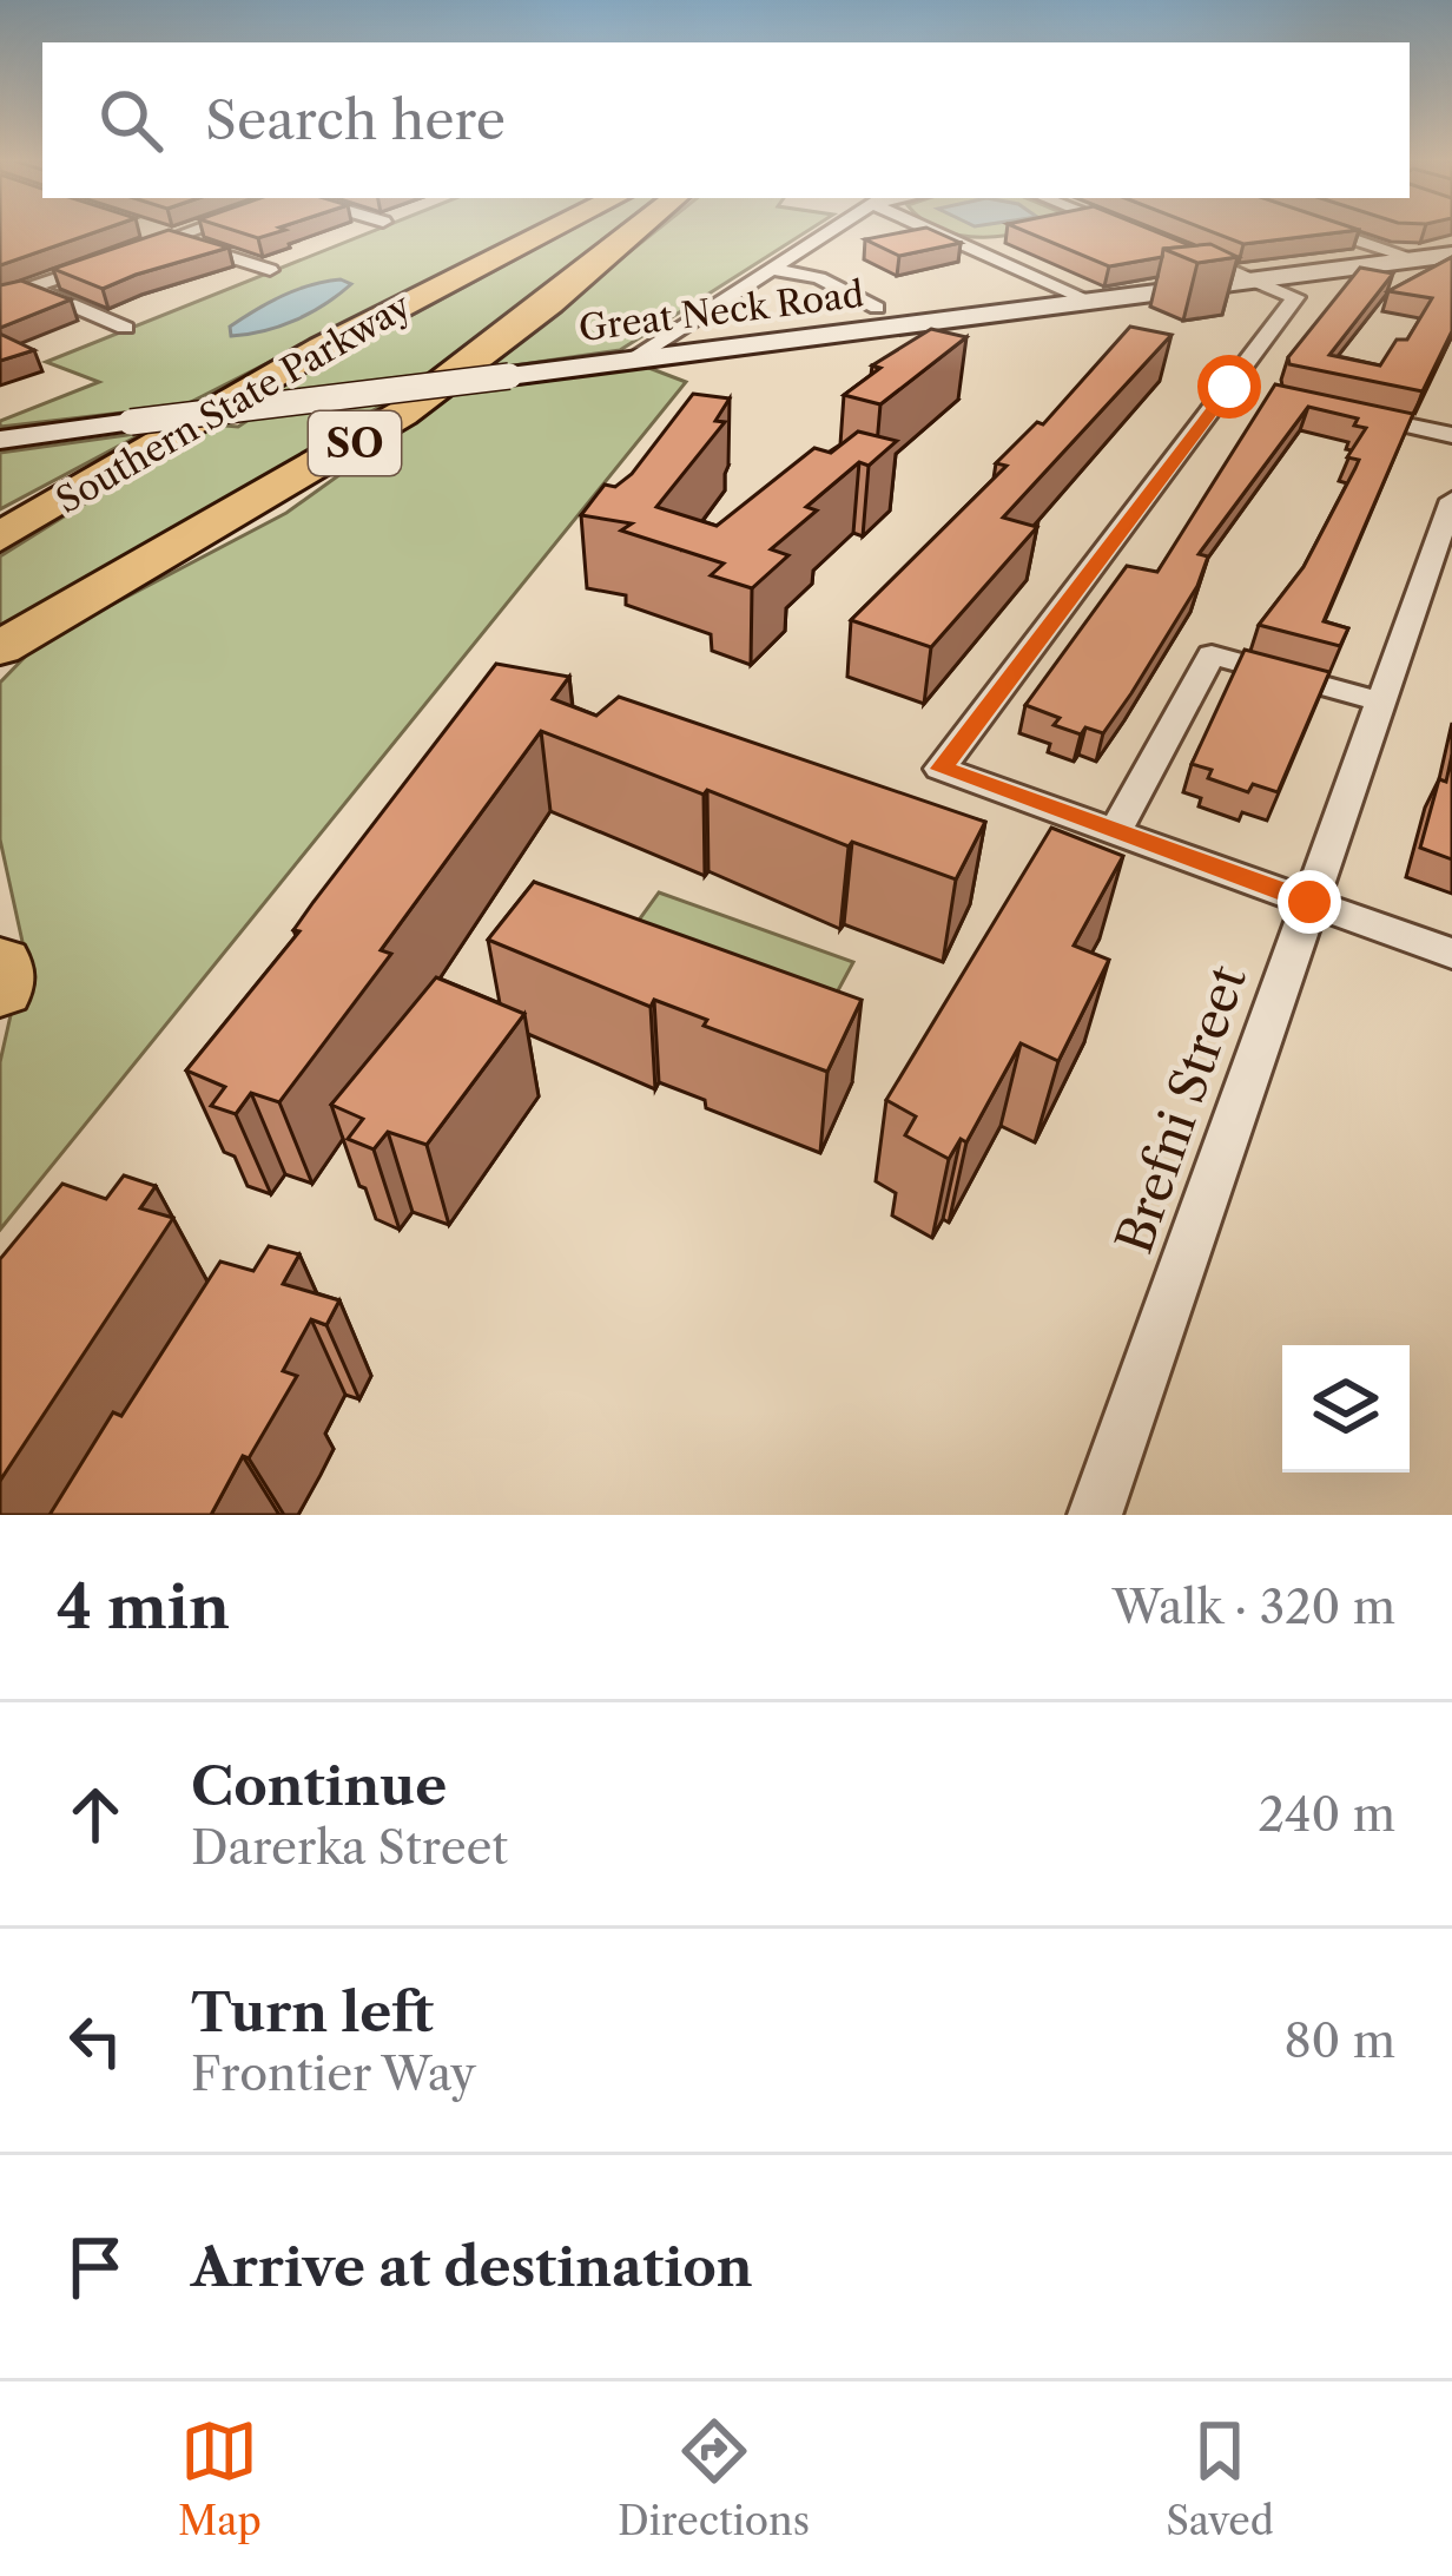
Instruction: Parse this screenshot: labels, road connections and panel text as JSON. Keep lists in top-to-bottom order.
{
  "streets": {
    "highway": ["Southern State Parkway", "SO"],
    "main road": ["Great Neck Road"],
    "street": ["Brefni Street"]
  },
  "page": {
    "search": "Search here",
    "heading": ["4 min", "Walk · 320 m"],
    "list": [
      ["Continue", "Darerka Street", "240 m"],
      ["Turn left", "Frontier Way", "80 m"],
      "Arrive at destination"
    ],
    "nav": ["Map", "Directions", "Saved"]
  }
}
